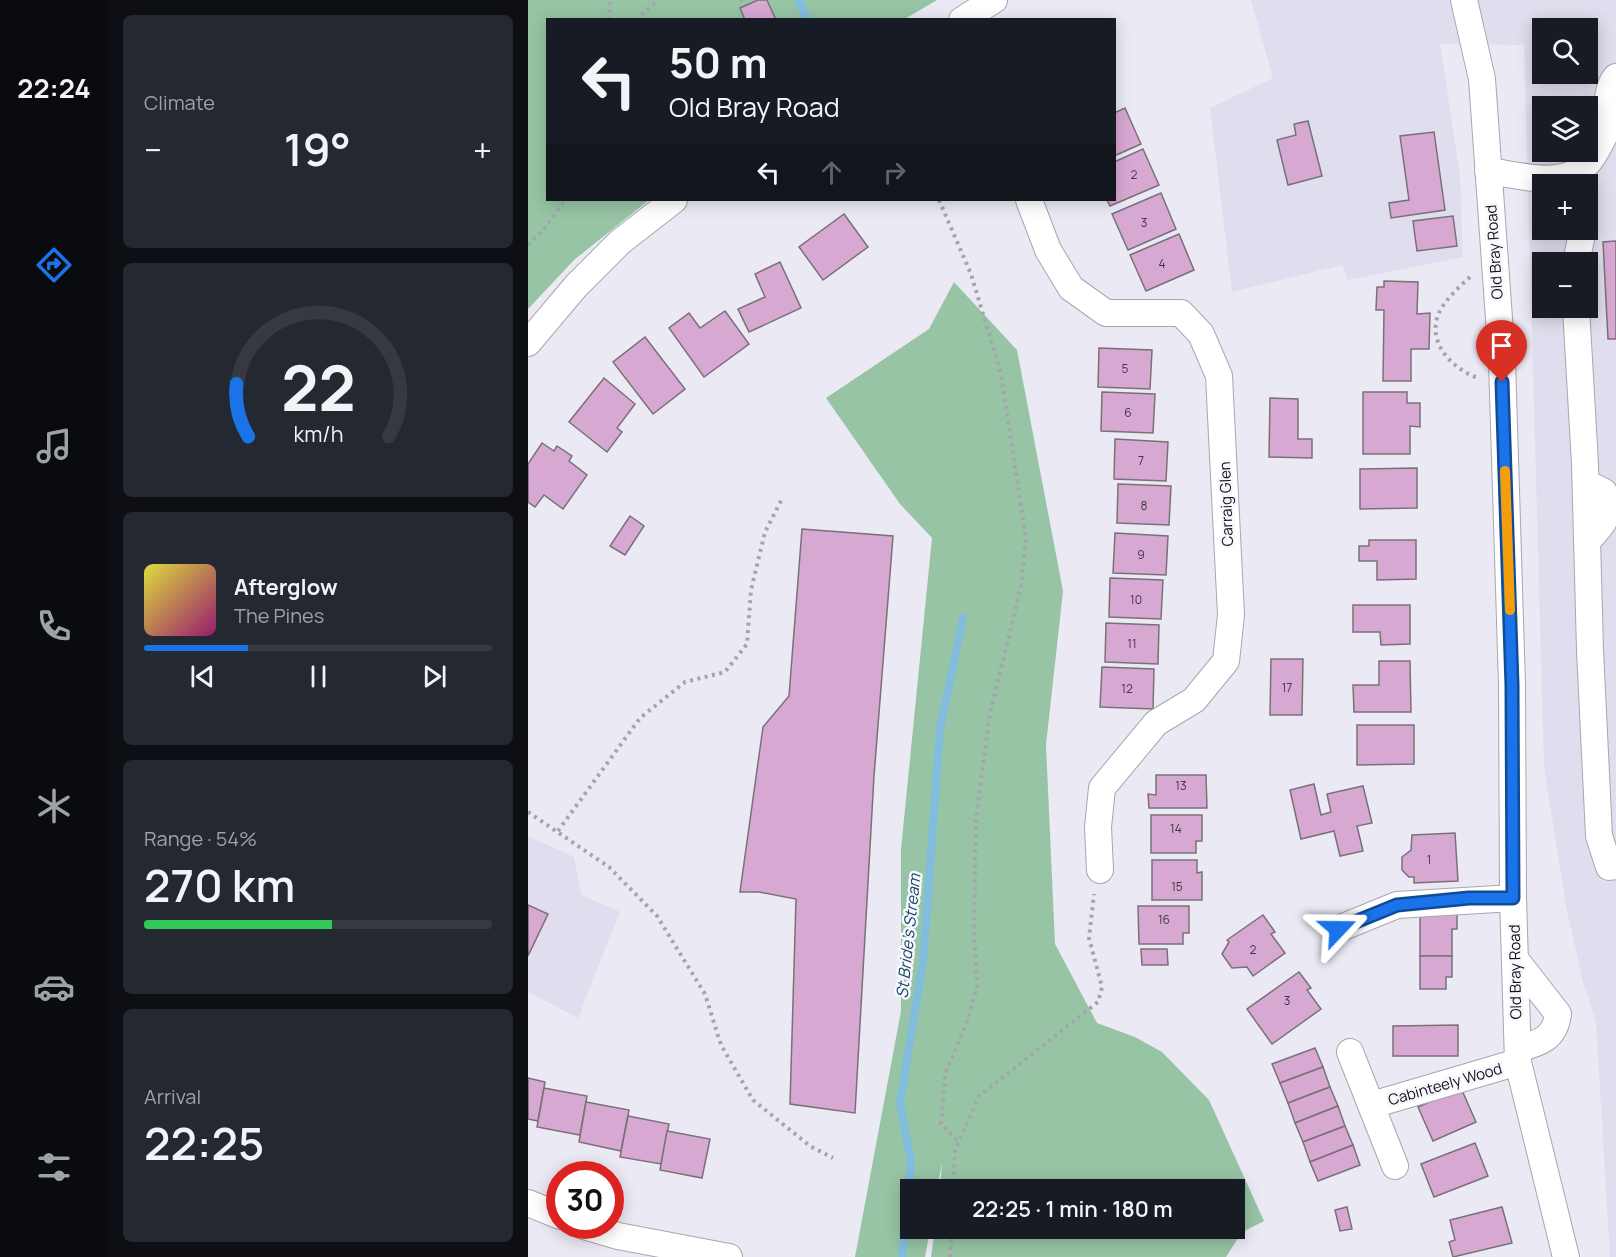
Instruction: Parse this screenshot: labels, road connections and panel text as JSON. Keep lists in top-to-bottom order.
{
  "streets": {
    "street": ["Old Bray Road", "Carraig Glen", "Cabinteely Wood"]
  },
  "crossings": [
    ["Old Bray Road", "Cabinteely Wood"]
  ],
  "water": ["St Bride's Stream"],
  "house_numbers": [
    "2",
    "3",
    "4",
    "5",
    "6",
    "7",
    "8",
    "9",
    "10",
    "11",
    "17",
    "12",
    "13",
    "14",
    "1",
    "15",
    "16",
    "2",
    "3"
  ],
  "page": {
    "tabs": "22:24",
    "tile": [
      "Climate",
      ["Range · 54%", "270 km"],
      ["Arrival", "22:25"]
    ],
    "map_buttons": ["+", "−"],
    "turn": ["50 m", "Old Bray Road"],
    "heat": ["−", "19°", "+"],
    "song": ["Afterglow", "The Pines"],
    "limit": "30",
    "trip": "22:25 · 1 min · 180 m",
    "gauge": ["22", "km/h"]
  }
}
